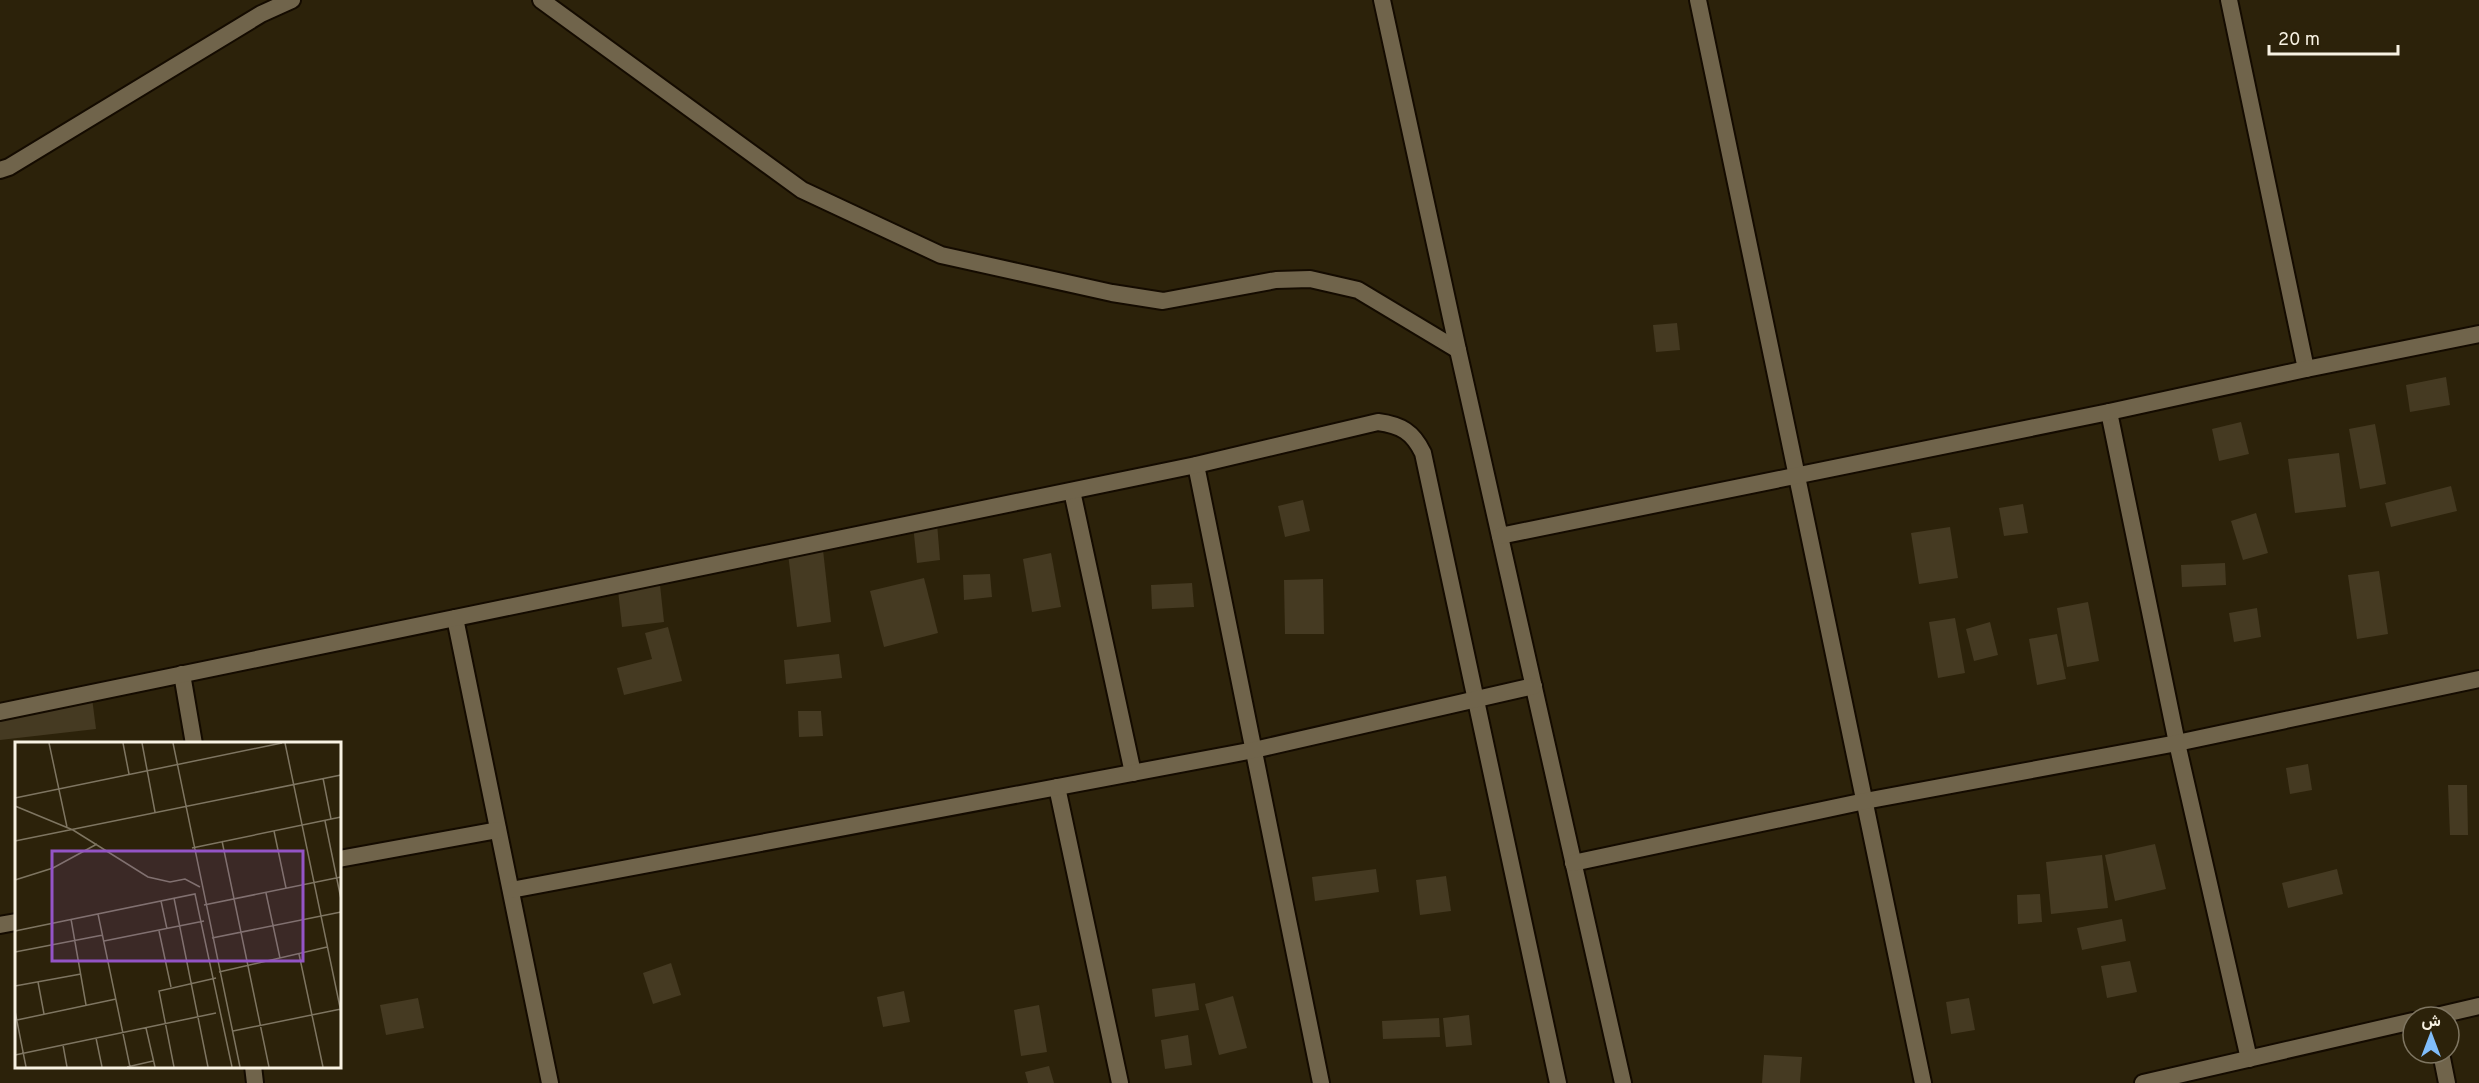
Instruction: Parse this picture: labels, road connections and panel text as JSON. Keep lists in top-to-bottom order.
{
  "scale_bar": "20 m",
  "north": "top"
}
